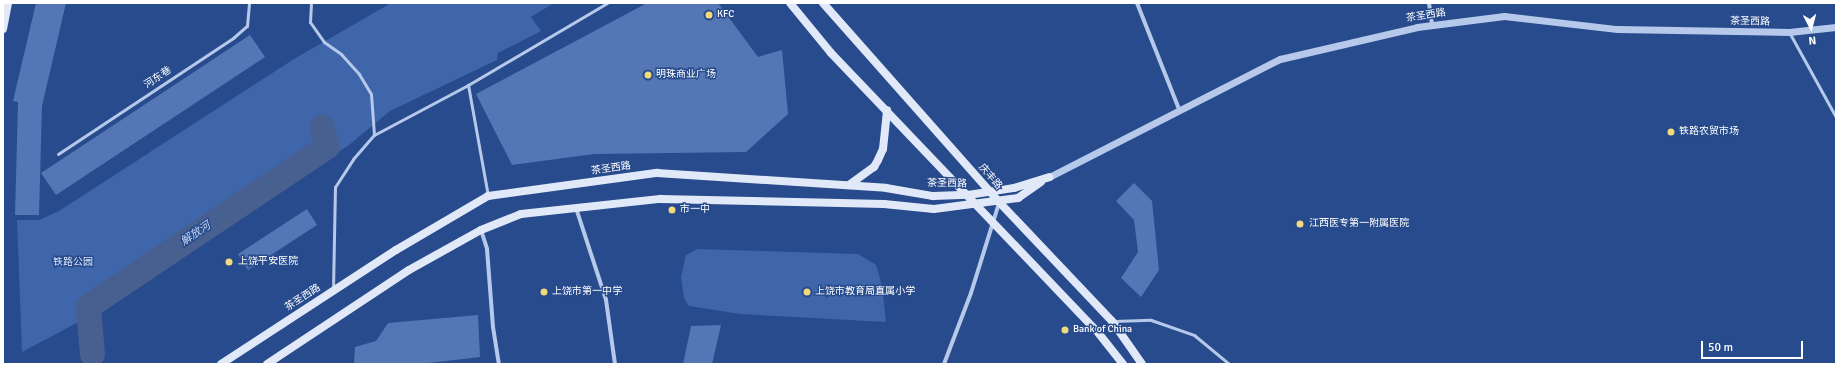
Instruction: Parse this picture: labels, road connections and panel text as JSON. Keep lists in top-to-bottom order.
{
  "streets": {
    "main road": ["茶圣西路", "庆丰路"],
    "lane": ["河东巷"]
  },
  "crossings": [
    ["茶圣西路", "庆丰路"]
  ],
  "water": ["解放河"],
  "parks": ["铁路公园"],
  "places": [
    "KFC",
    "明珠商业广场",
    "铁路农贸市场",
    "市一中",
    "江西医专第一附属医院",
    "上饶平安医院",
    "上饶市第一中学",
    "上饶市教育局直属小学",
    "Bank of China"
  ],
  "scale_bar": "50 m",
  "north": "bottom"
}
